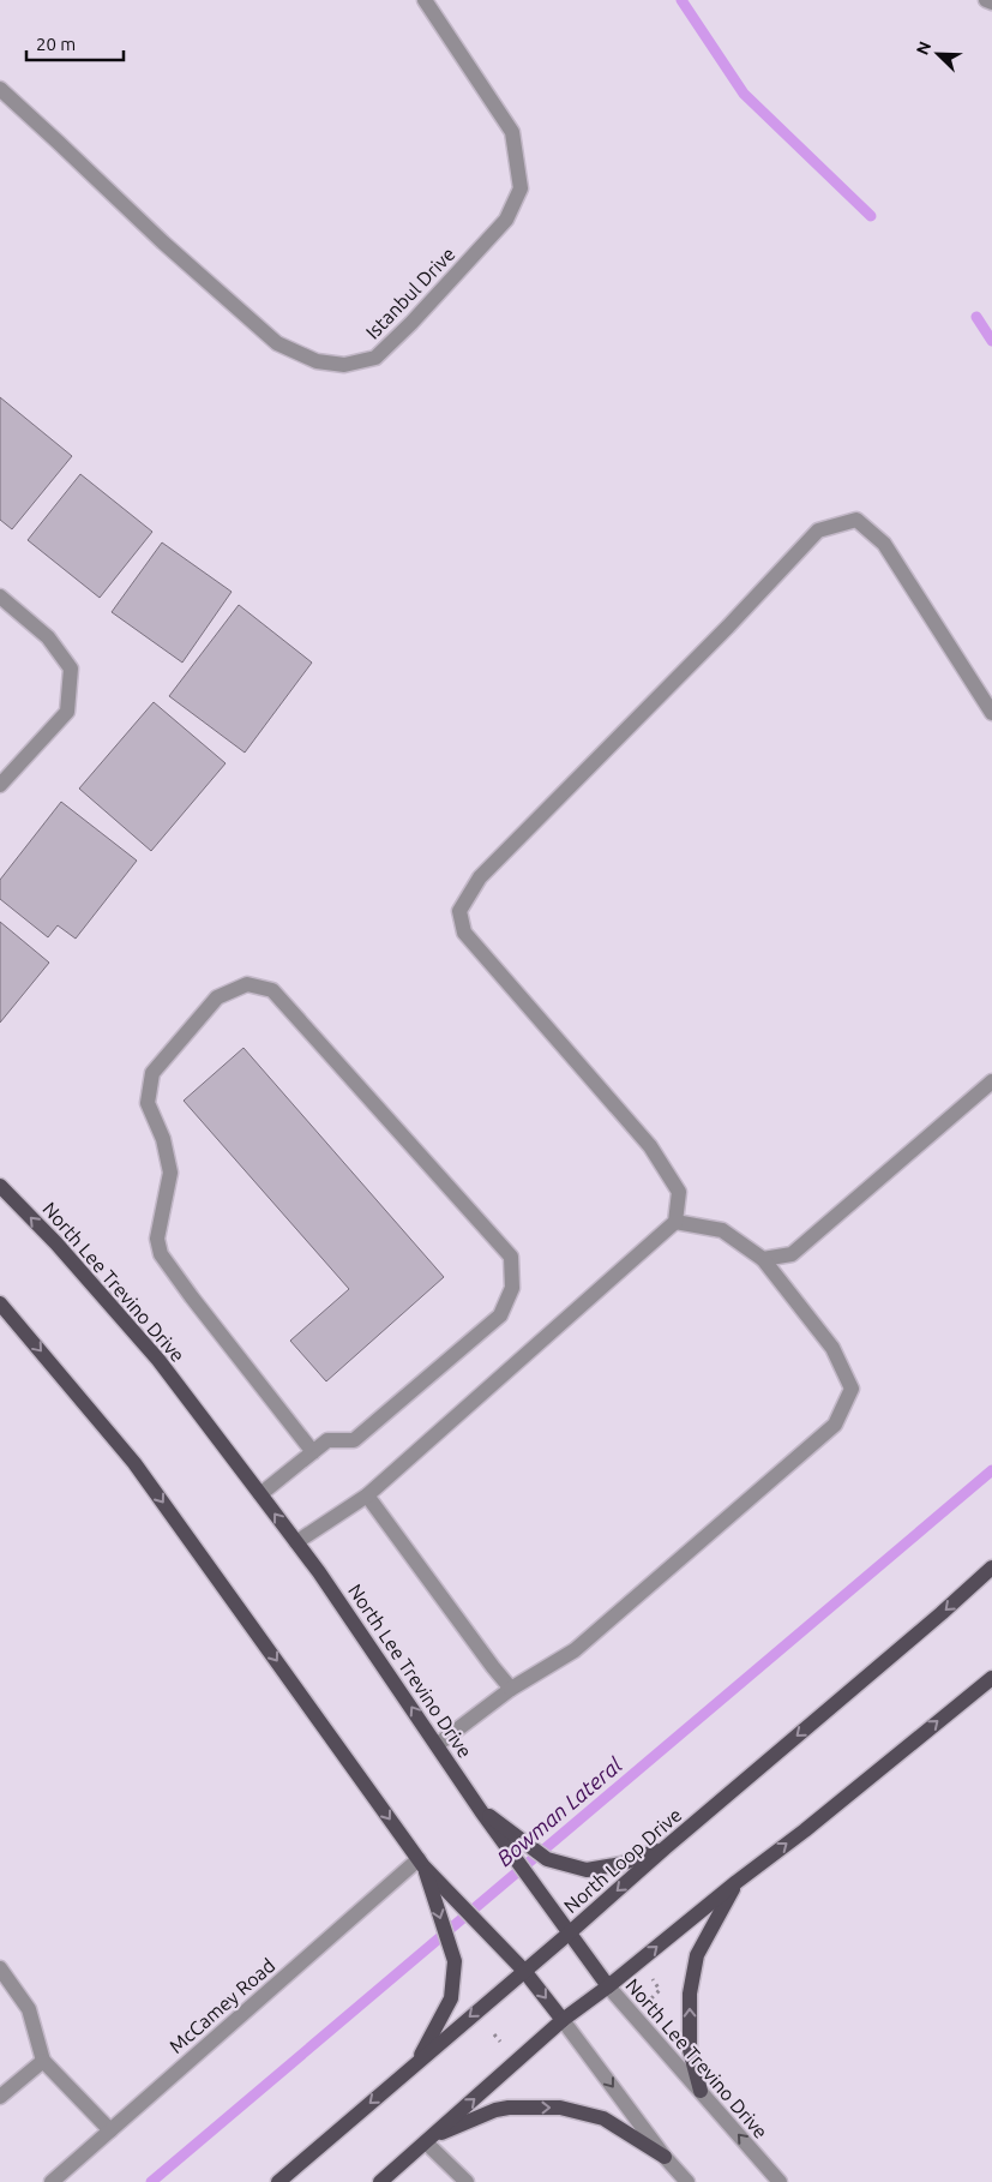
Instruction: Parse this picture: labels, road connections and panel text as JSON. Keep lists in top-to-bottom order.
{
  "streets": {
    "main road": ["North Lee Trevino Drive", "North Loop Drive"],
    "street": ["Istanbul Drive", "McCamey Road"]
  },
  "crossings": [
    ["North Lee Trevino Drive", "North Loop Drive"]
  ],
  "water": ["Bowman Lateral"],
  "scale_bar": "20 m",
  "north": "top left"
}
